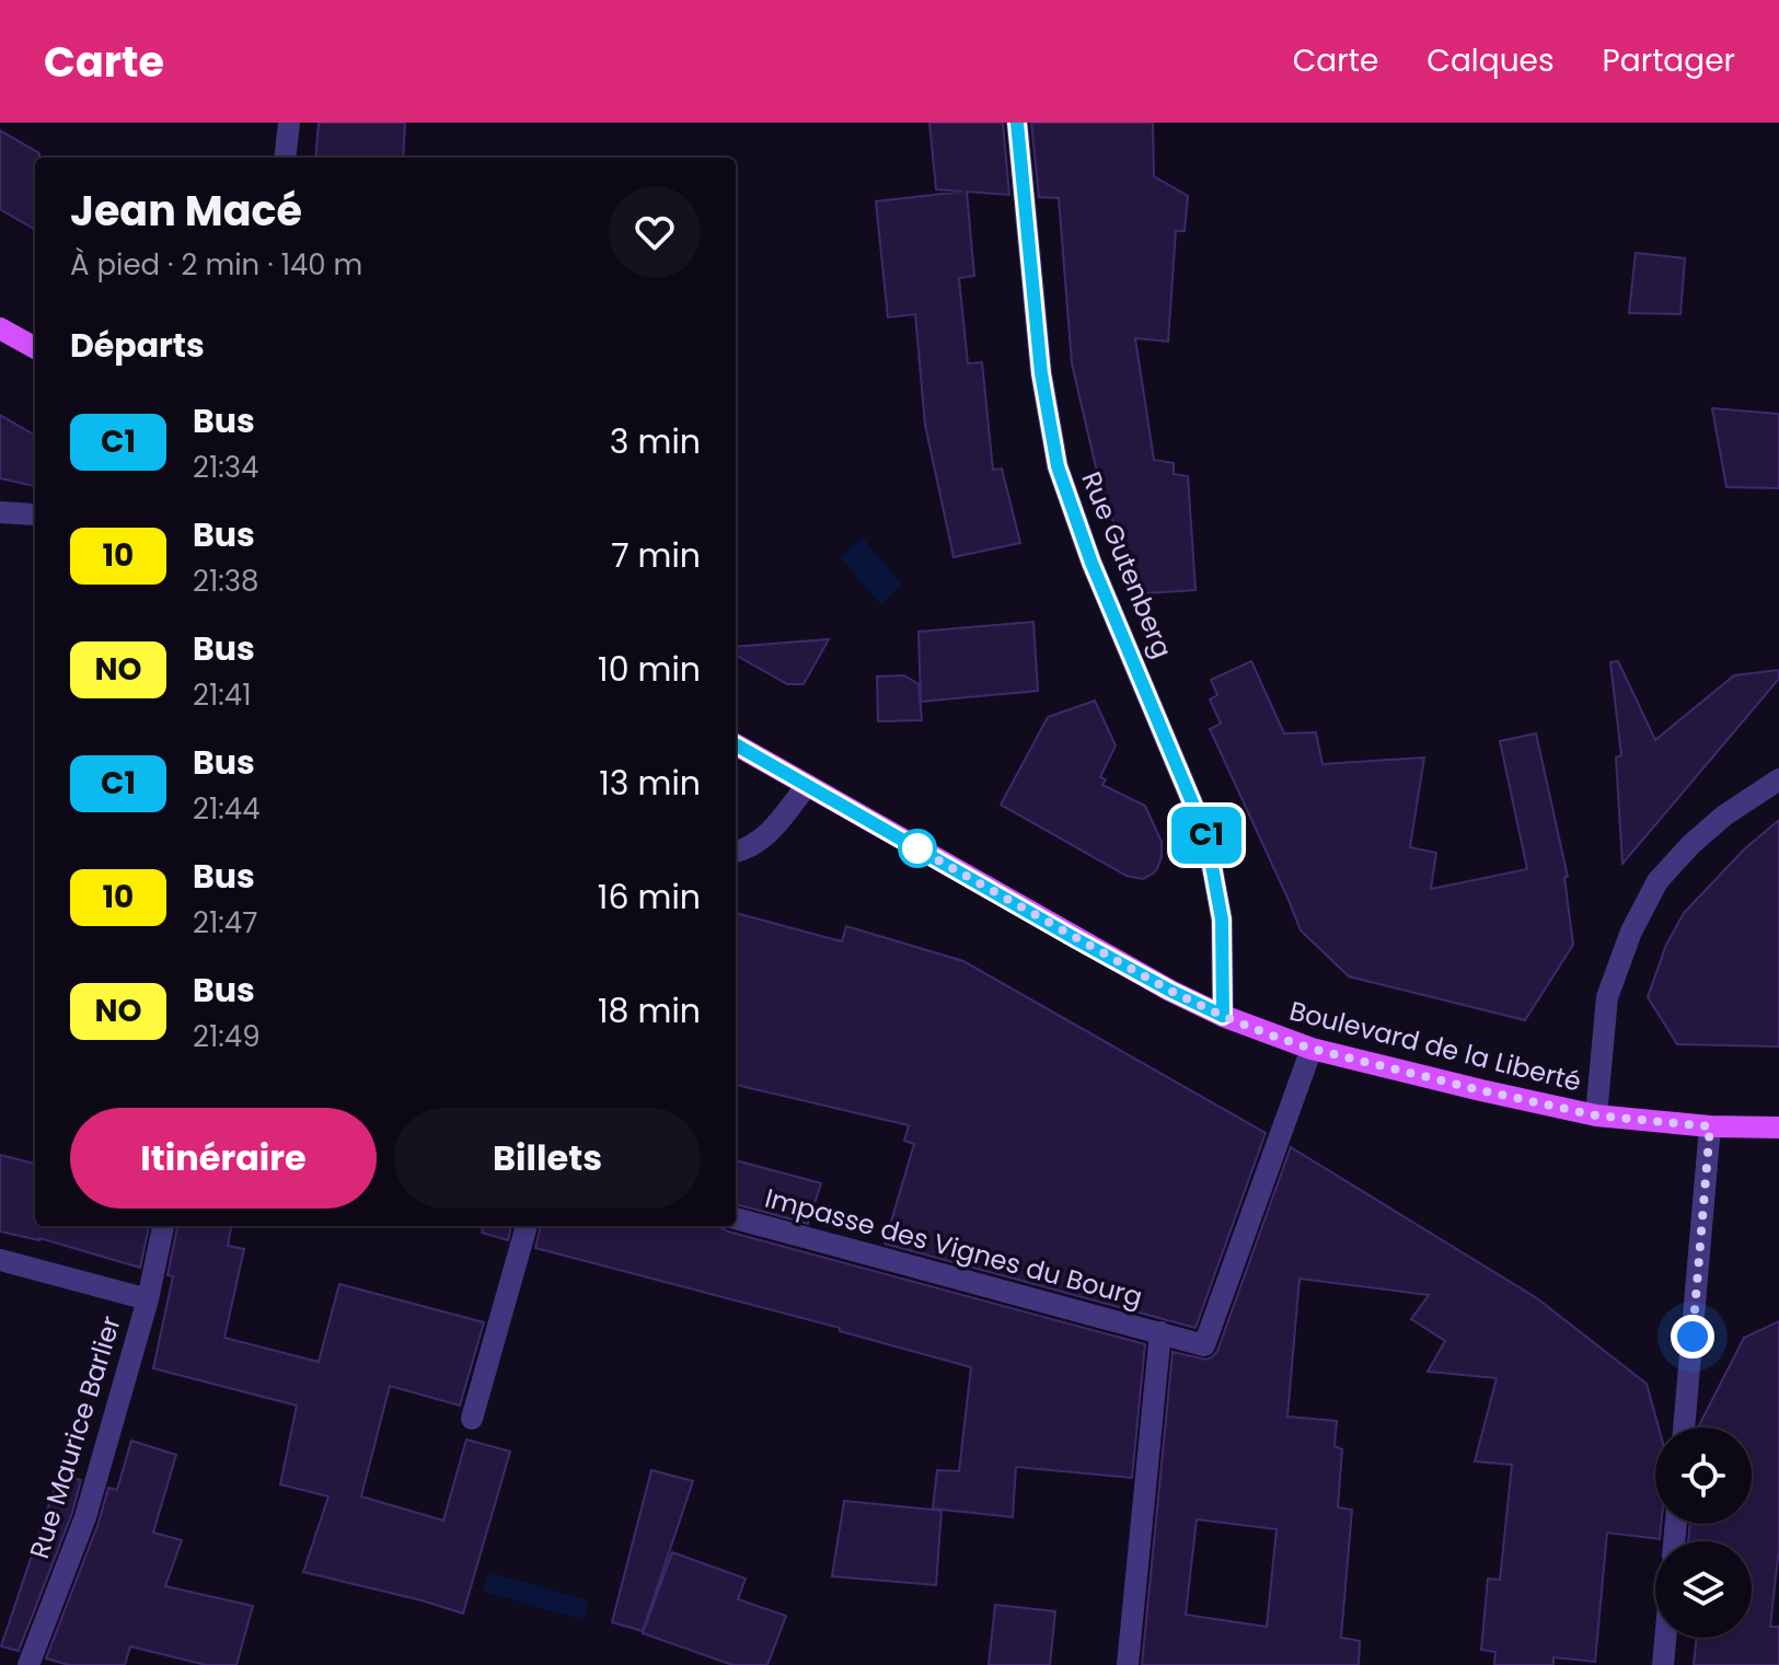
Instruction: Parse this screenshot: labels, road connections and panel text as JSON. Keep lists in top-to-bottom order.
{
  "streets": {
    "main road": ["Boulevard de la Liberté"],
    "street": ["Rue Gutenberg", "Impasse des Vignes du Bourg", "Rue Maurice Barlier"]
  },
  "crossings": [
    ["Rue Gutenberg", "Boulevard de la Liberté"],
    ["Boulevard de la Liberté", "Impasse des Vignes du Bourg"]
  ],
  "lines": ["bus line C1"],
  "page": {
    "header": "Carte",
    "nav": ["Carte", "Calques", "Partager"],
    "on_map": "C1",
    "heading": [
      ["Jean Macé", "À pied · 2 min · 140 m"],
      "Départs"
    ],
    "list": [
      {
        "mark": "C1",
        "name": "Bus",
        "note": "21:34",
        "value": "3 min"
      },
      {
        "mark": "10",
        "name": "Bus",
        "note": "21:38",
        "value": "7 min"
      },
      {
        "mark": "NO",
        "name": "Bus",
        "note": "21:41",
        "value": "10 min"
      },
      {
        "mark": "C1",
        "name": "Bus",
        "note": "21:44",
        "value": "13 min"
      },
      {
        "mark": "10",
        "name": "Bus",
        "note": "21:47",
        "value": "16 min"
      },
      {
        "mark": "NO",
        "name": "Bus",
        "note": "21:49",
        "value": "18 min"
      }
    ],
    "buttons": ["Itinéraire", "Billets"]
  }
}
